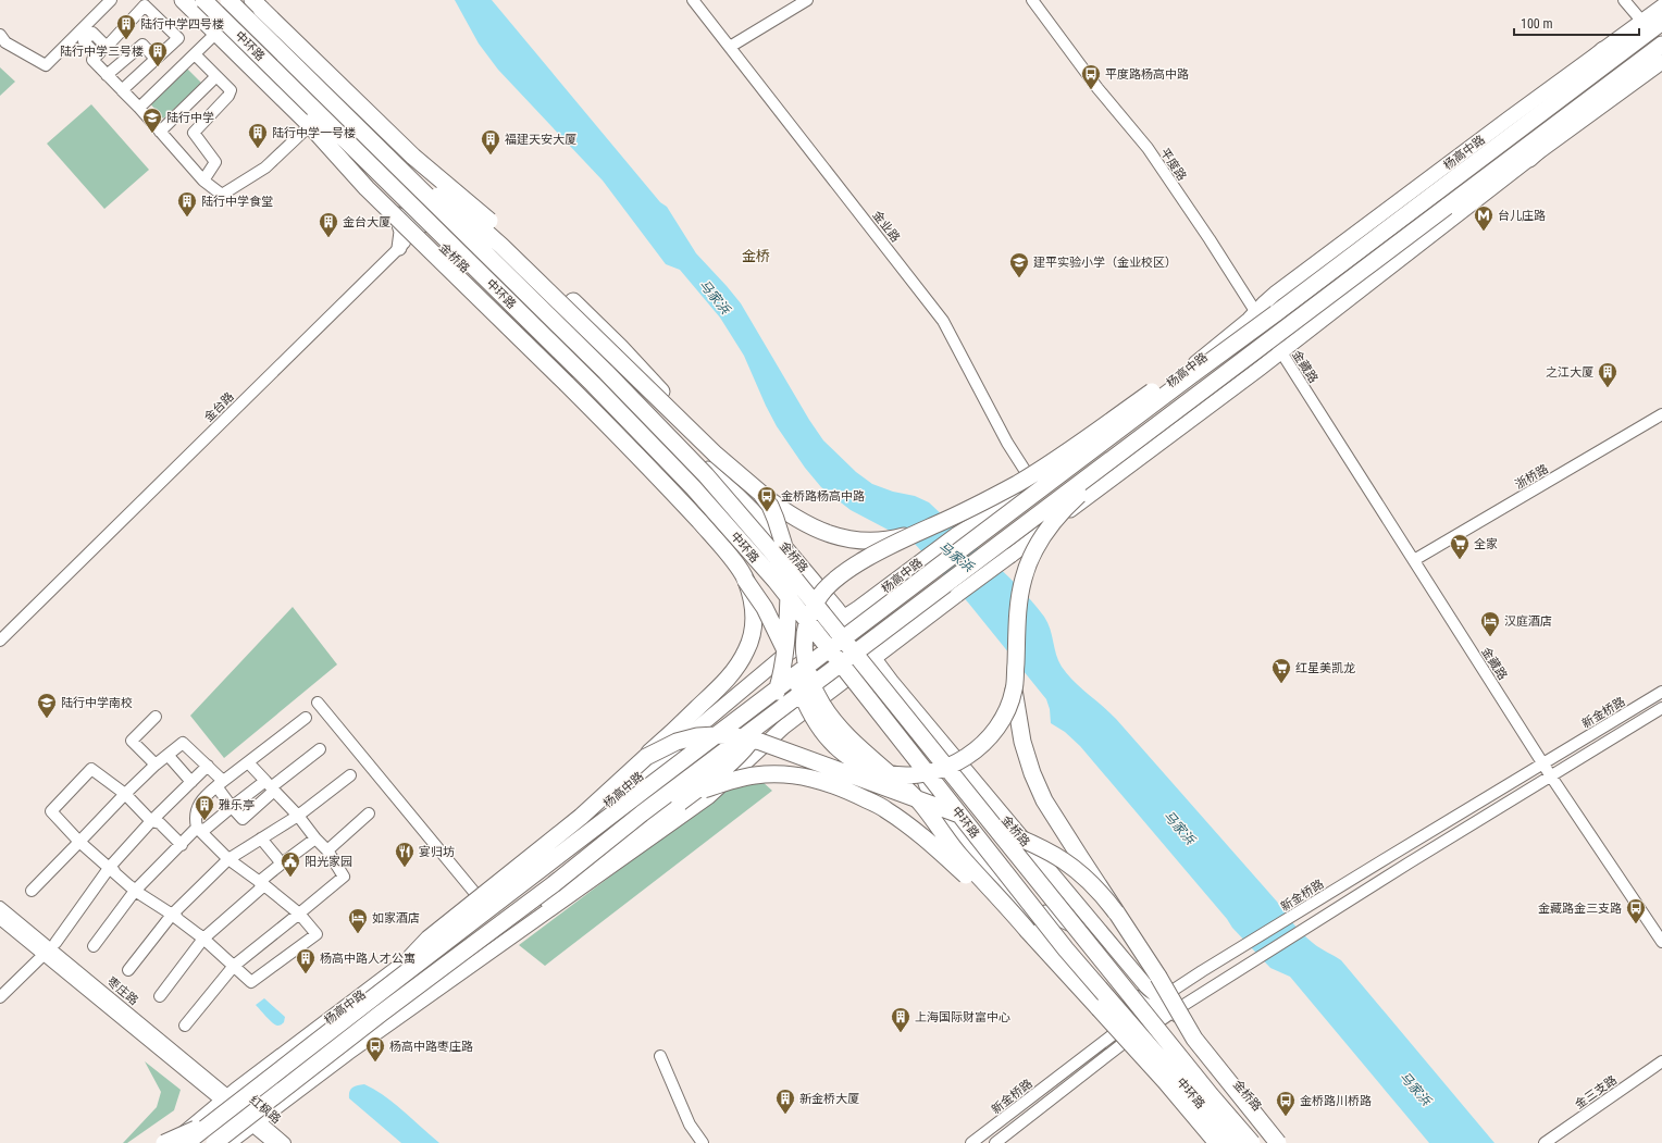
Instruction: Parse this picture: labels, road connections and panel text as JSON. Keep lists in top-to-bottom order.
{
  "streets": {
    "highway": ["中环路", "杨高中路"],
    "main road": ["金桥路"],
    "street": [
      "平度路",
      "金业路",
      "金藏路",
      "金台路",
      "浙桥路",
      "新金桥路",
      "枣庄路",
      "金三支路",
      "红枫路"
    ]
  },
  "crossings": [
    ["中环路", "金桥路"],
    ["杨高中路", "平度路"],
    ["杨高中路", "金业路"],
    ["杨高中路", "金桥路"],
    ["杨高中路", "枣庄路"],
    ["杨高中路", "红枫路"],
    ["平度路", "金藏路"],
    ["金桥路", "金台路"],
    ["金桥路", "新金桥路"],
    ["金藏路", "浙桥路"],
    ["金藏路", "新金桥路"],
    ["枣庄路", "红枫路"]
  ],
  "districts": ["金桥"],
  "water": ["马家浜"],
  "places": {
    "building": [
      "陆行中学四号楼",
      "陆行中学三号楼",
      "陆行中学一号楼",
      "福建天安大厦",
      "陆行中学食堂",
      "金台大厦",
      "之江大厦",
      "雅乐亭",
      "杨高中路人才公寓",
      "上海国际财富中心",
      "新金桥大厦"
    ],
    "bus stop": [
      "平度路杨高中路",
      "金桥路杨高中路",
      "金藏路金三支路",
      "杨高中路枣庄路",
      "金桥路川桥路"
    ],
    "school or university": ["陆行中学", "建平实验小学（金业校区）", "陆行中学南校"],
    "metro station": ["台儿庄路"],
    "supermarket": ["全家", "红星美凯龙"],
    "hotel": ["汉庭酒店", "如家酒店"],
    "restaurant": ["宴归坊"],
    "public building": ["阳光家园"]
  },
  "scale_bar": "100 m"
}
